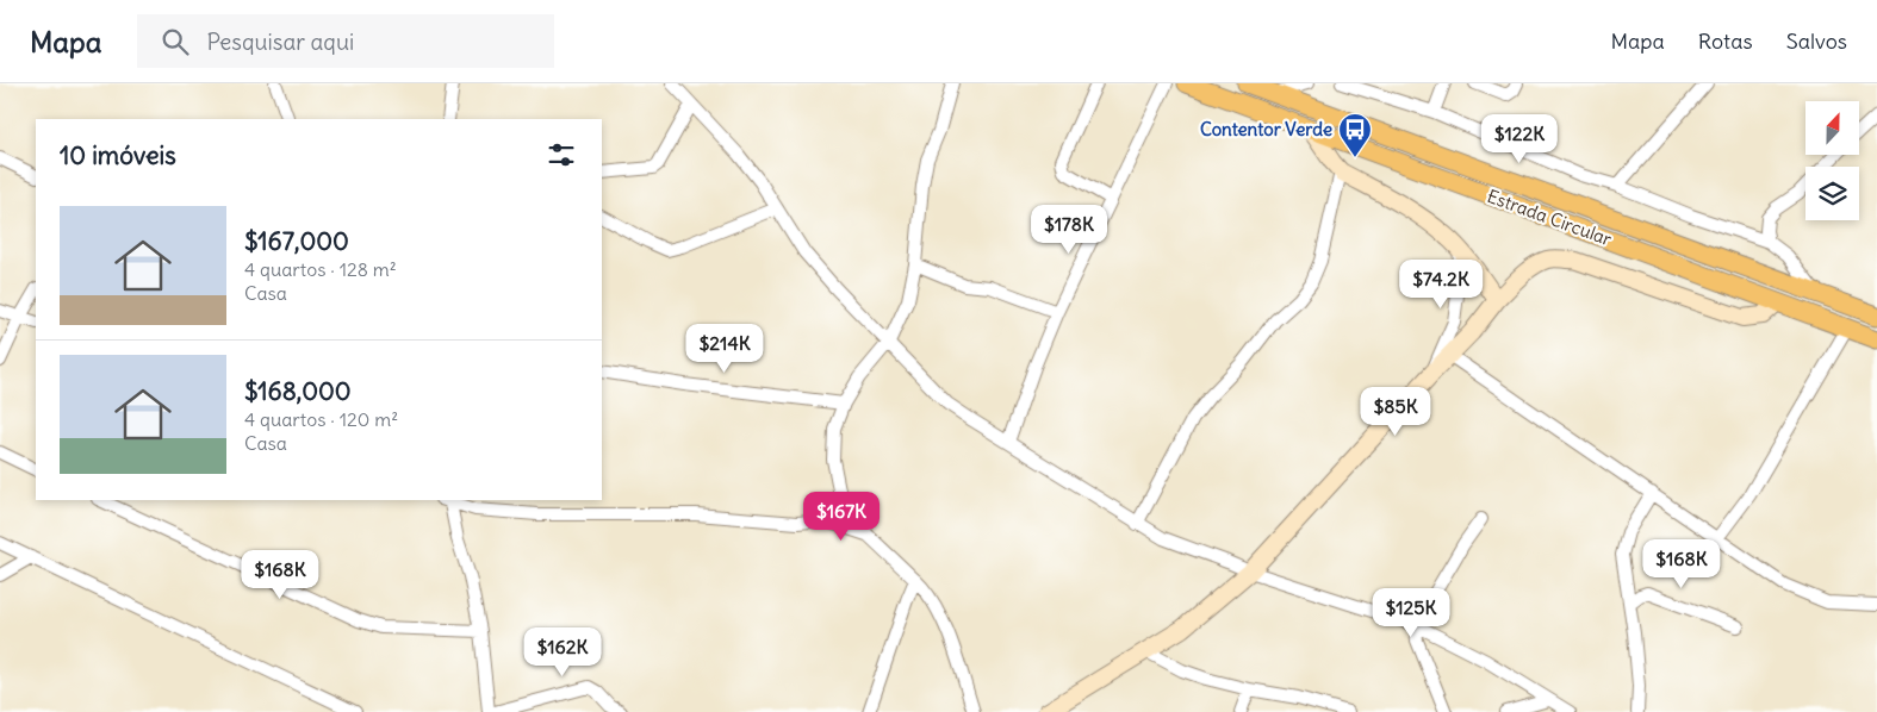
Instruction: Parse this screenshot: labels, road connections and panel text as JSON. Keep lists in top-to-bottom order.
{
  "streets": {
    "main road": ["Estrada Circular"]
  },
  "places": {
    "bus stop": ["Contentor Verde"]
  },
  "north": "top",
  "page": {
    "header": "Mapa",
    "search": "Pesquisar aqui",
    "nav": ["Mapa", "Rotas", "Salvos"],
    "price": [
      "$122K",
      "$178K",
      "$74.2K",
      "$214K",
      "$85K",
      "$167K",
      "$168K",
      "$168K",
      "$125K",
      "$162K"
    ],
    "heading": "10 imóveis",
    "list": [
      {
        "name": "$167,000",
        "note": "4 quartos · 128 m² · Casa"
      },
      {
        "name": "$168,000",
        "note": "4 quartos · 120 m² · Casa"
      }
    ]
  }
}
